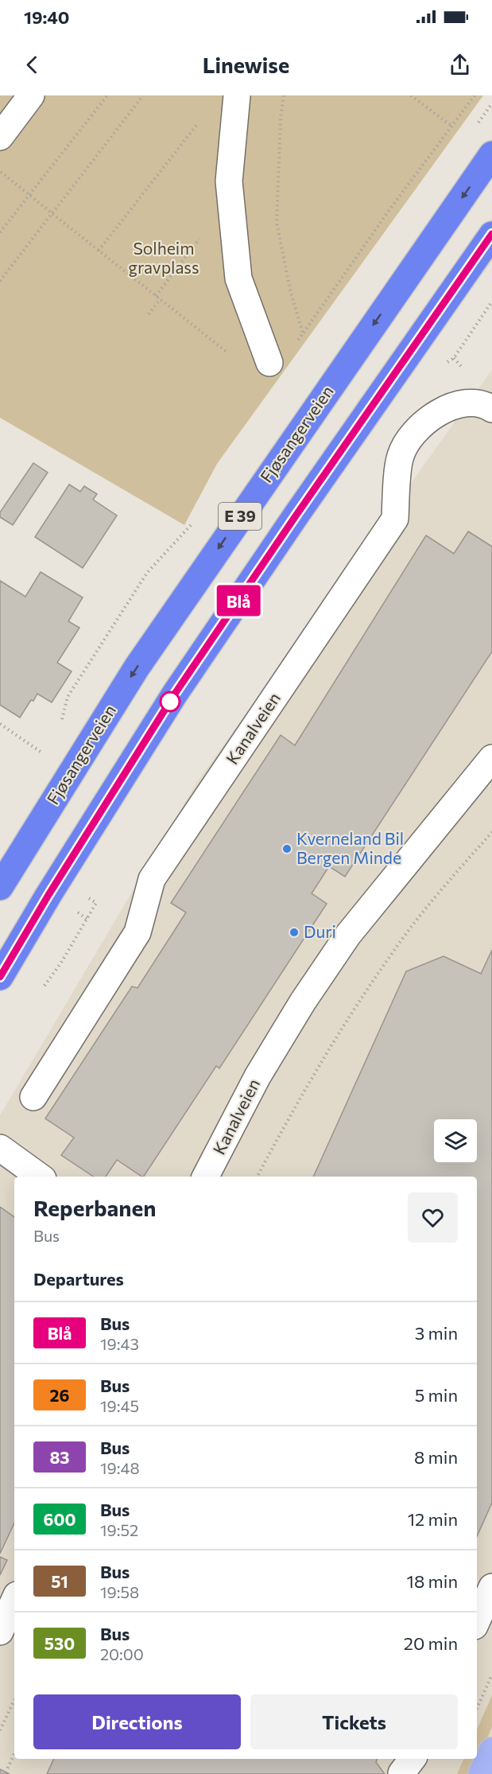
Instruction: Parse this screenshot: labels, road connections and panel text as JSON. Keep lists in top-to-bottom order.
{
  "streets": {
    "highway": ["Fjøsangerveien", "E 39"],
    "lane": ["Kanalveien"]
  },
  "parks": ["Solheim gravplass"],
  "places": ["Kverneland Bil Bergen Minde", "Duri"],
  "lines": ["bus line Blå"],
  "page": {
    "status": "19:40",
    "header": "Linewise",
    "on_map": "Blå",
    "heading": [
      ["Reperbanen", "Bus"],
      "Departures"
    ],
    "list": [
      {
        "mark": "Blå",
        "name": "Bus",
        "note": "19:43",
        "value": "3 min"
      },
      {
        "mark": "26",
        "name": "Bus",
        "note": "19:45",
        "value": "5 min"
      },
      {
        "mark": "83",
        "name": "Bus",
        "note": "19:48",
        "value": "8 min"
      },
      {
        "mark": "600",
        "name": "Bus",
        "note": "19:52",
        "value": "12 min"
      },
      {
        "mark": "51",
        "name": "Bus",
        "note": "19:58",
        "value": "18 min"
      },
      {
        "mark": "530",
        "name": "Bus",
        "note": "20:00",
        "value": "20 min"
      }
    ],
    "buttons": ["Directions", "Tickets"]
  }
}
